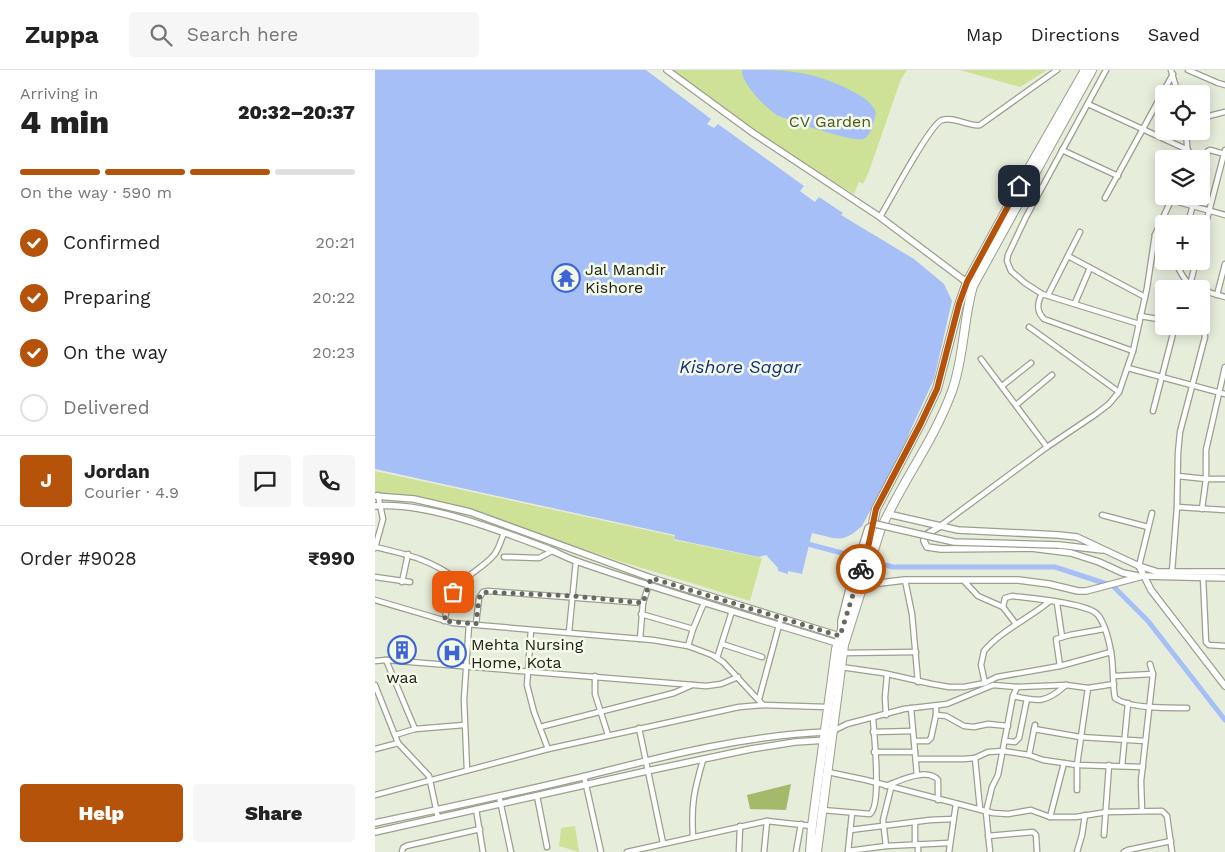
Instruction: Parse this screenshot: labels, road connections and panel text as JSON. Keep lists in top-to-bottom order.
{
  "water": ["Kishore Sagar"],
  "parks": ["CV Garden"],
  "places": {
    "temple": ["Jal Mandir Kishore"],
    "building": ["waa"],
    "hospital": ["Mehta Nursing Home, Kota"]
  },
  "page": {
    "header": "Zuppa",
    "search": "Search here",
    "nav": ["Map", "Directions", "Saved"],
    "heading": ["4 min", "Arriving in", "20:32–20:37"],
    "panel": [
      "Jordan",
      "Courier · 4.9",
      "Order #9028",
      "₹990"
    ],
    "map_buttons": ["+", "−"],
    "bar": "On the way · 590 m",
    "list": [
      ["Confirmed", "20:21"],
      ["Preparing", "20:22"],
      ["On the way", "20:23"],
      "Delivered"
    ],
    "round": "J",
    "buttons": ["Help", "Share"]
  }
}
